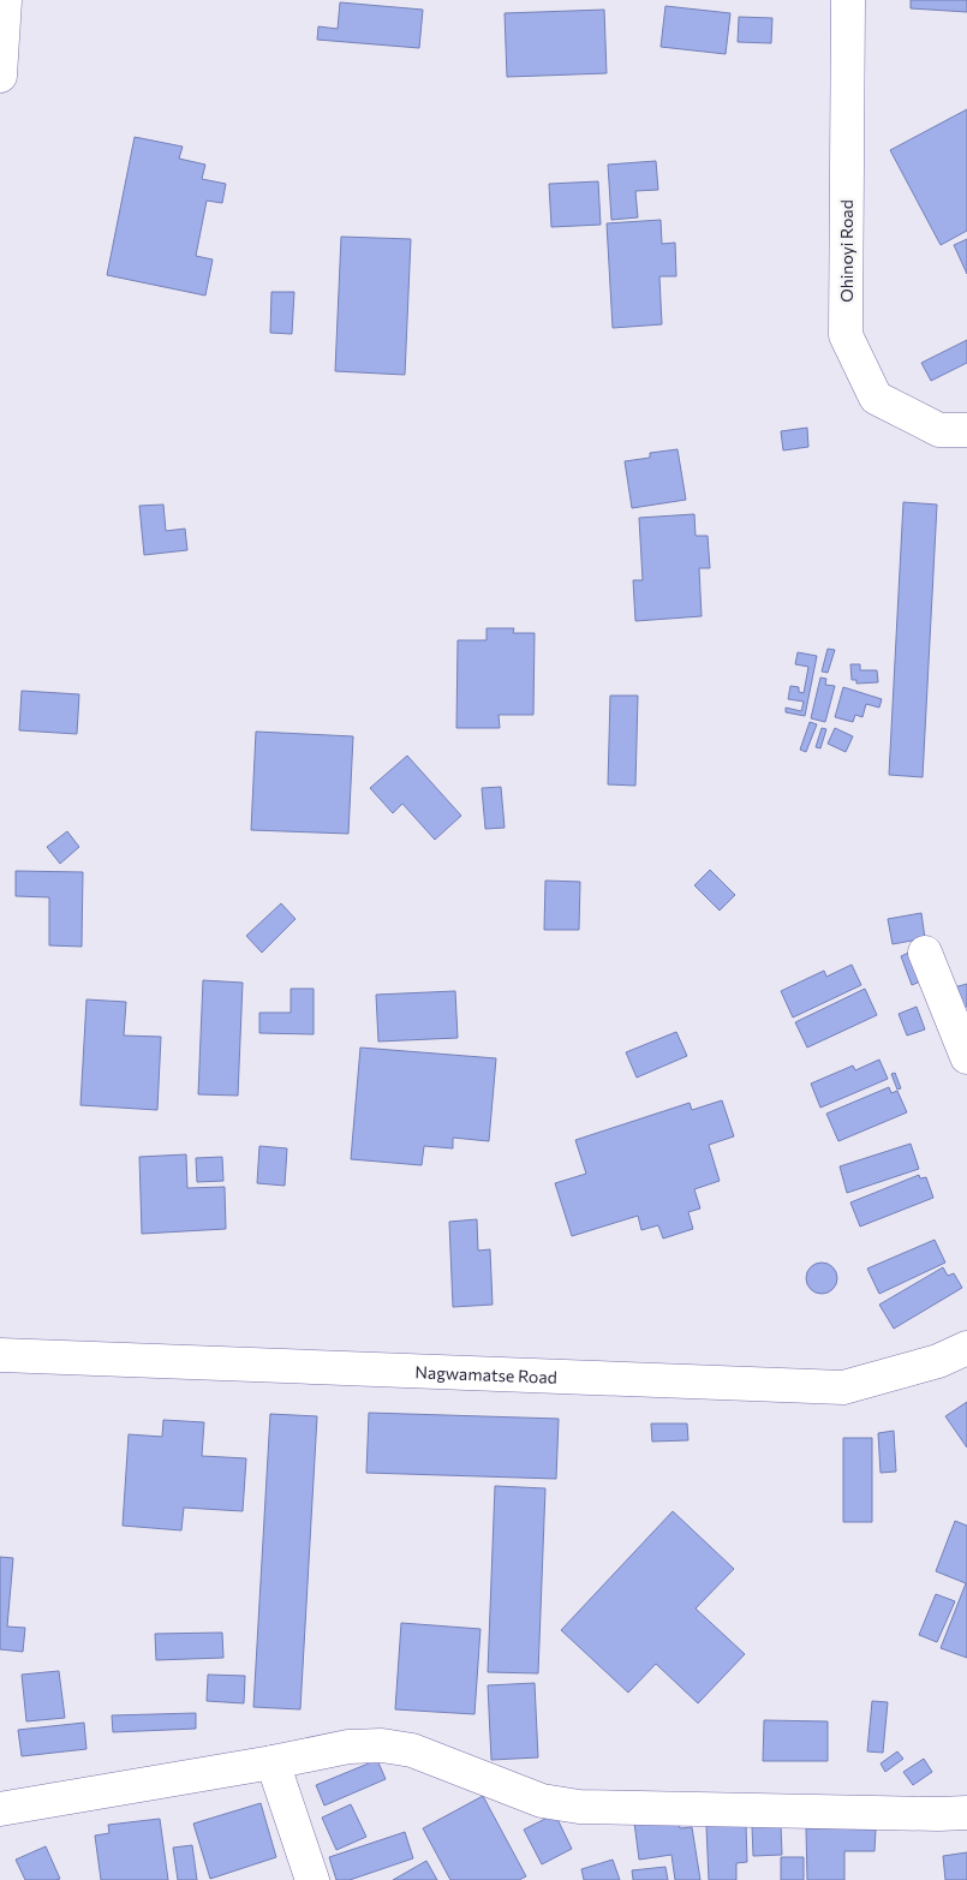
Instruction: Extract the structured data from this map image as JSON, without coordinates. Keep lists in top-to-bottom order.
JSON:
{
  "streets": {
    "street": ["Ohinoyi Road", "Nagwamatse Road"]
  }
}
